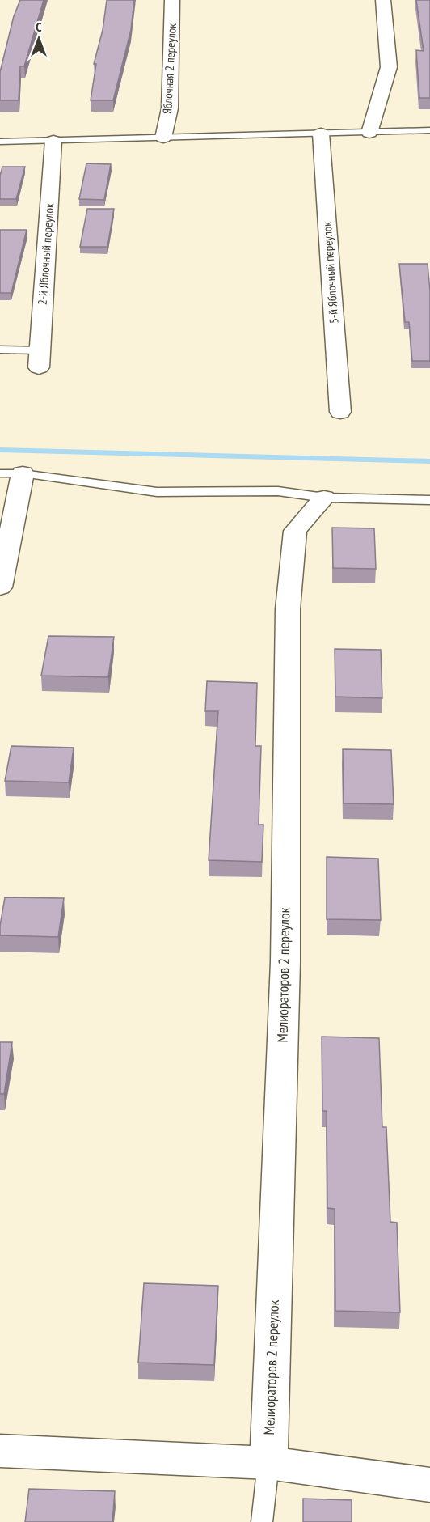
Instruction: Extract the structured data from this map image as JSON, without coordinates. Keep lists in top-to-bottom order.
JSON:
{
  "streets": {
    "street": [
      "Яблочная 2 переулок",
      "2-й Яблочный переулок",
      "5-й Яблочный переулок",
      "Мелиораторов 2 переулок"
    ]
  },
  "north": "top"
}
